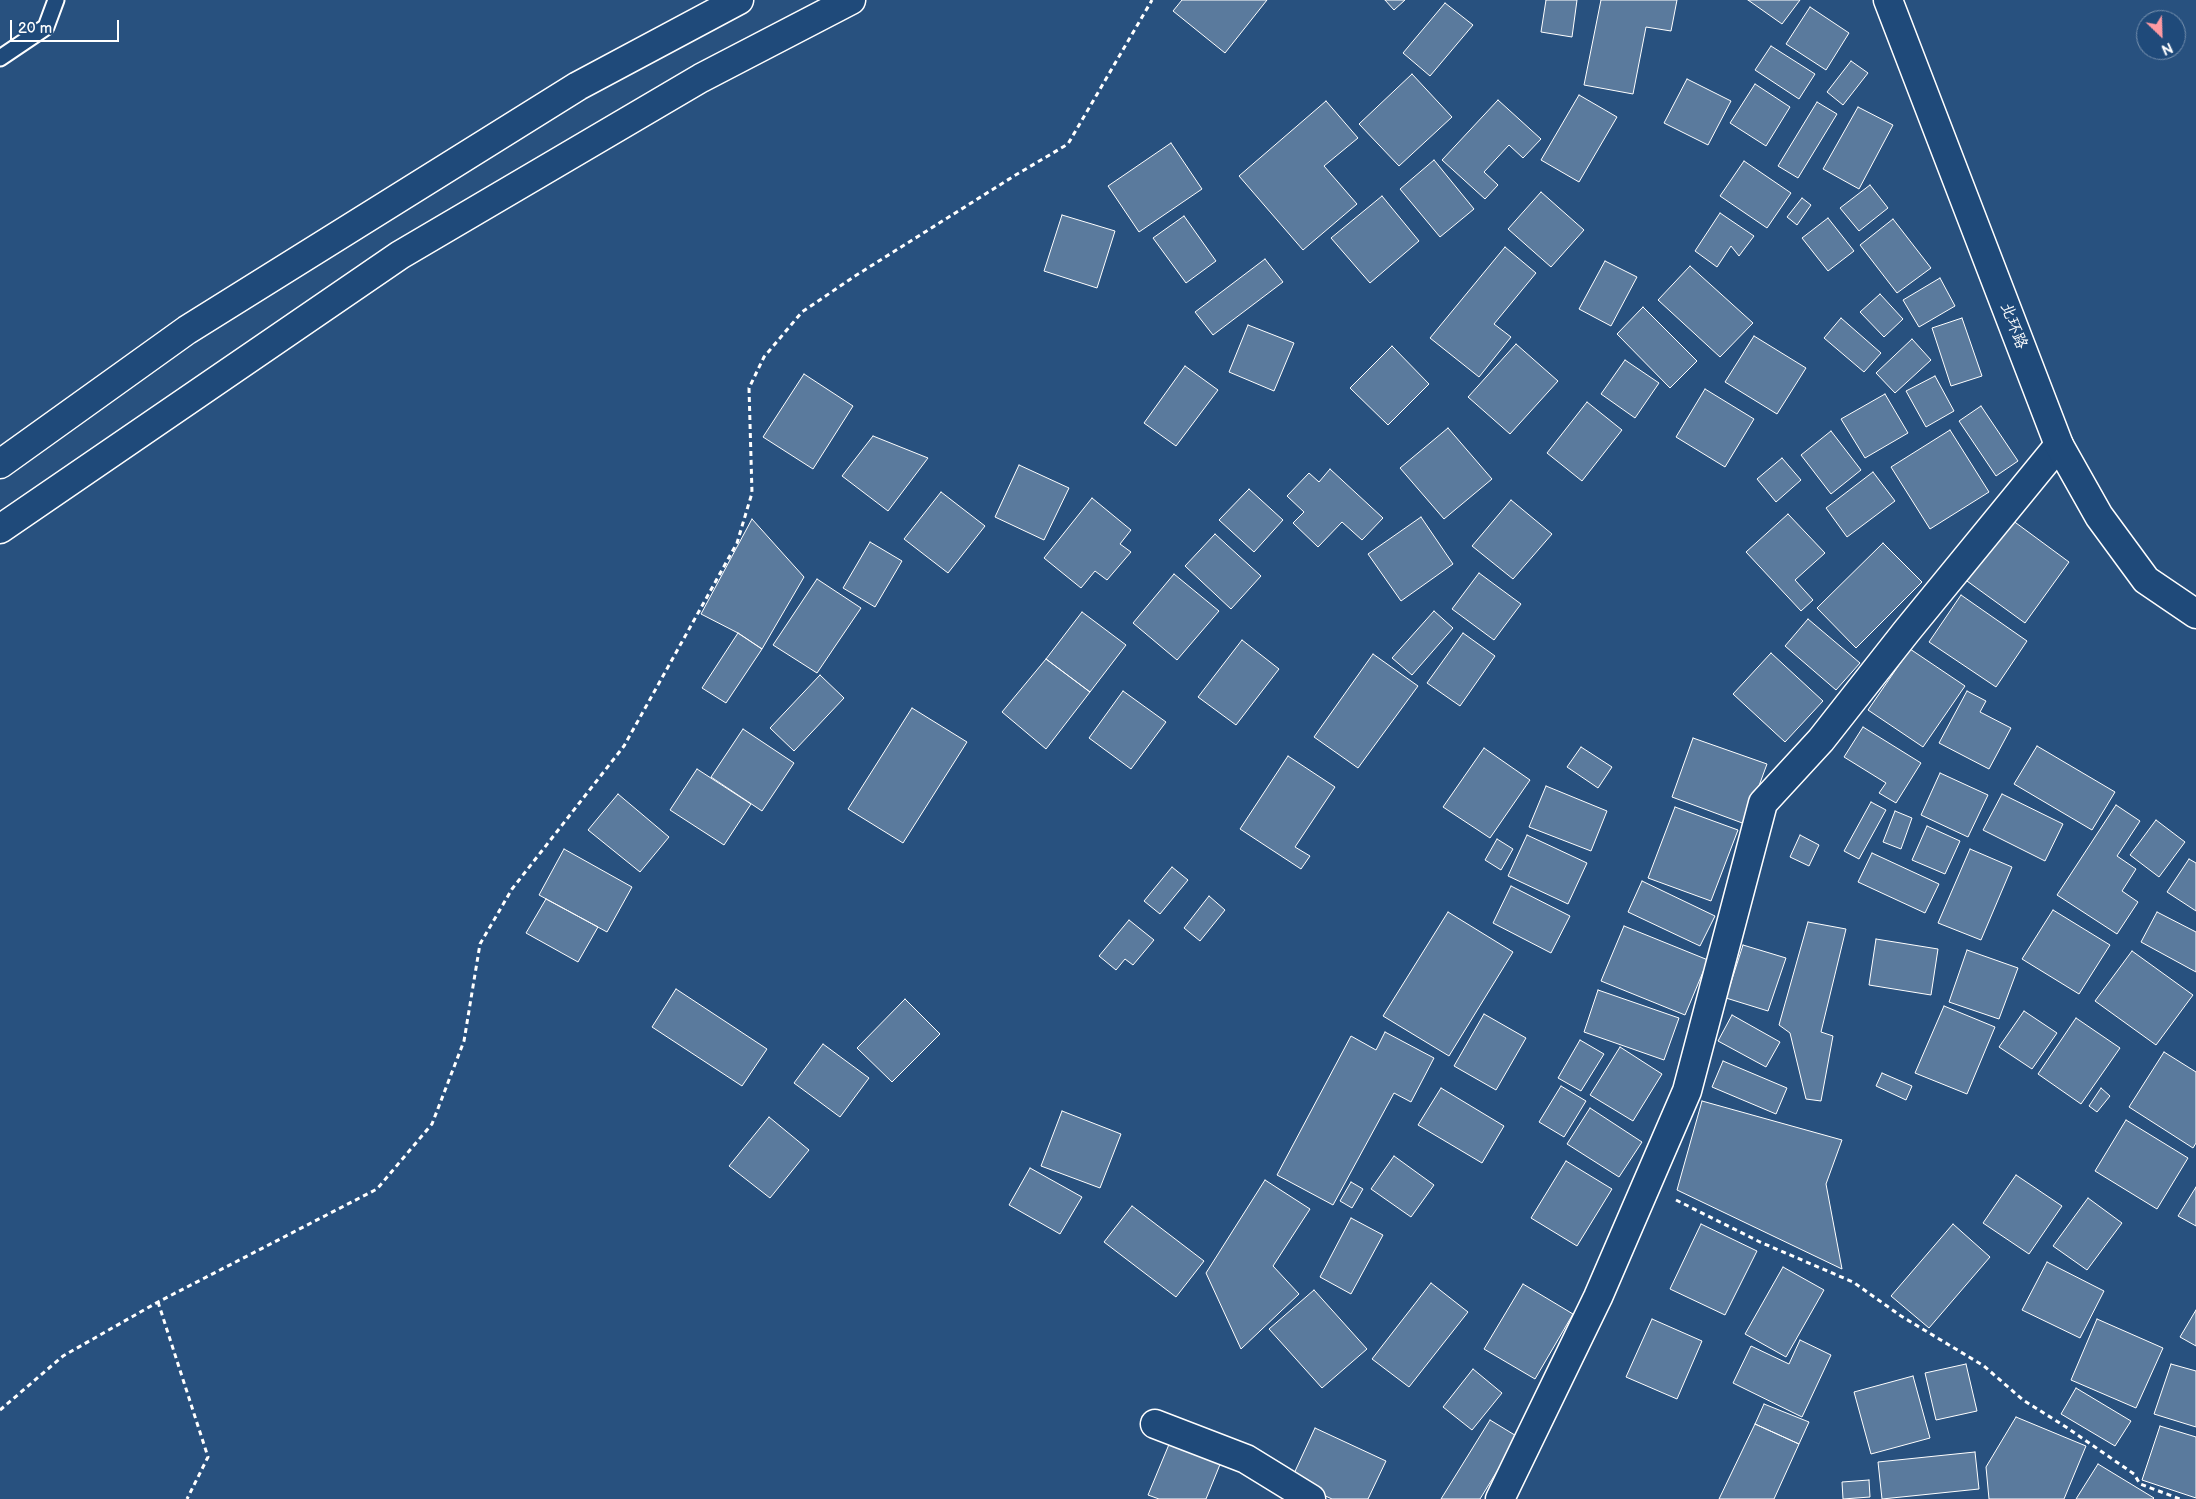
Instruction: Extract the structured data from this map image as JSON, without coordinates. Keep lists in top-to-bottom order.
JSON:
{
  "streets": {
    "main road": ["北环路"]
  },
  "scale_bar": "20 m",
  "north": "bottom right"
}
